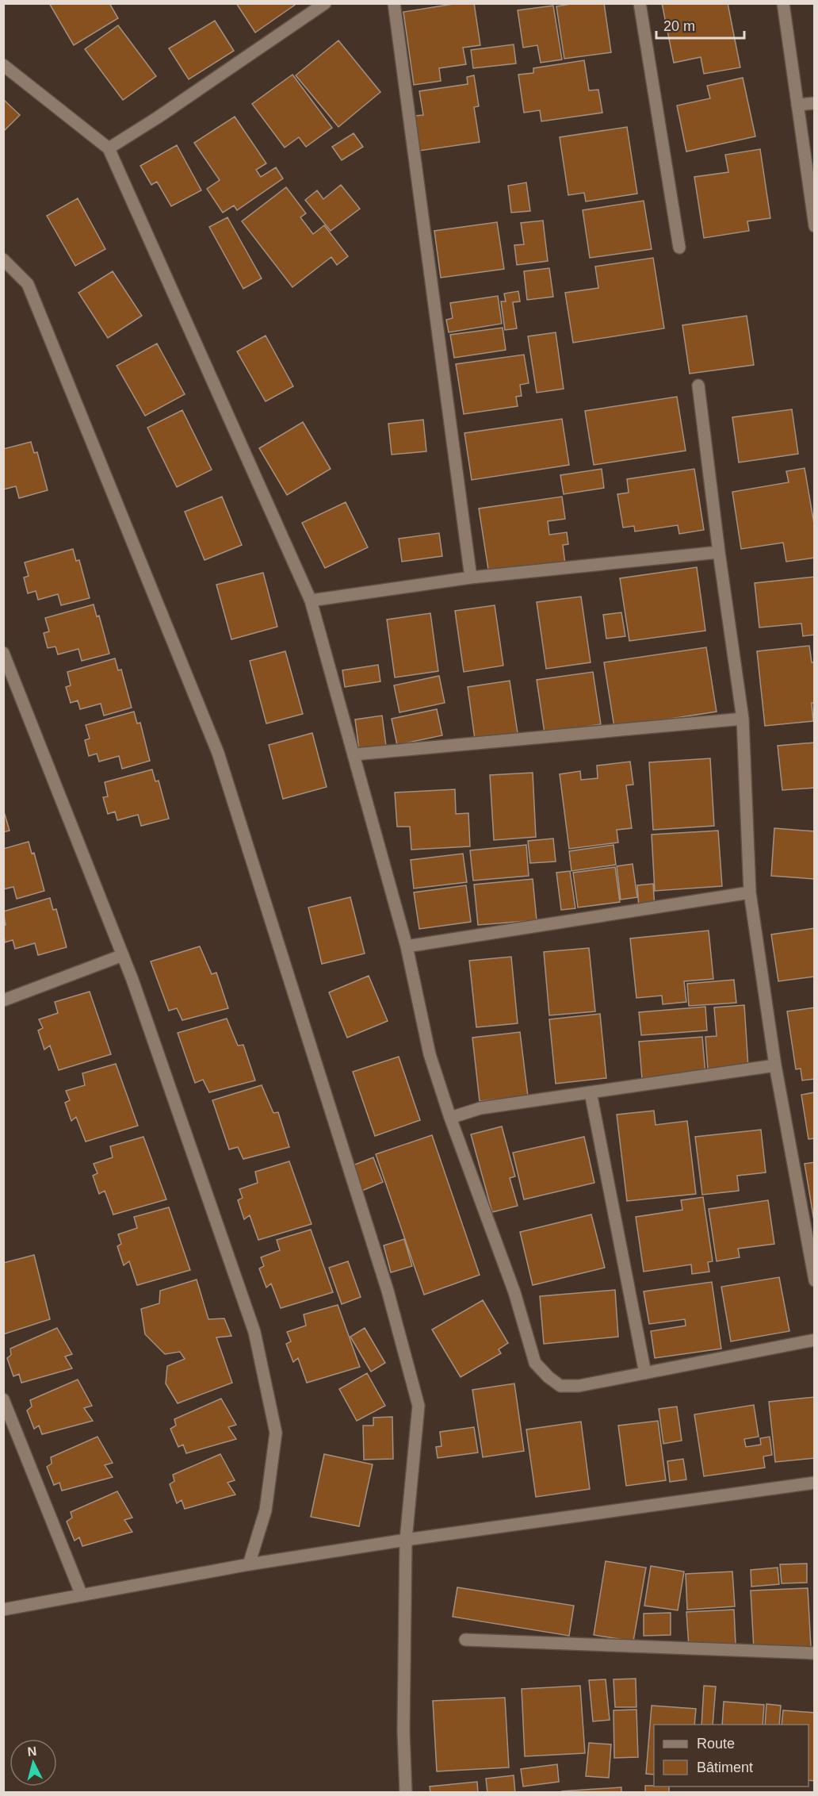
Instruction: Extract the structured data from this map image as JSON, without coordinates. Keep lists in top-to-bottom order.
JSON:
{
  "legend": ["Route", "Bâtiment"],
  "scale_bar": "20 m",
  "north": "top"
}
